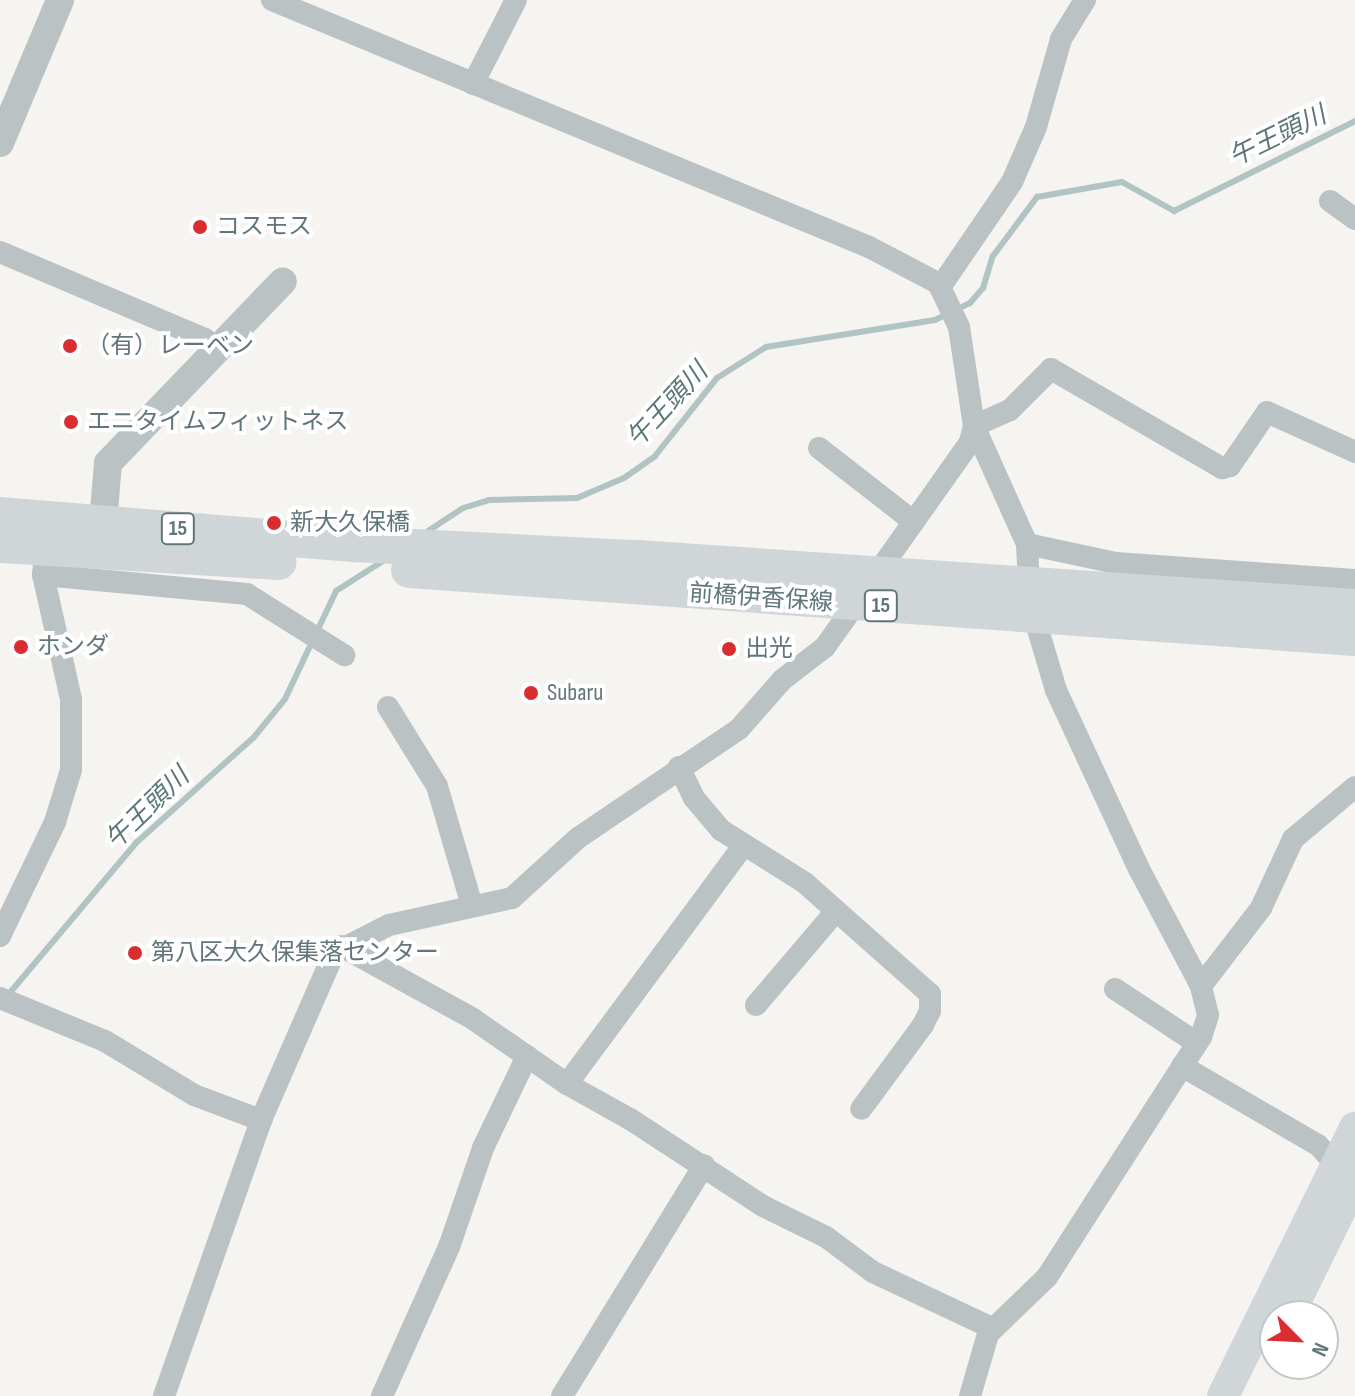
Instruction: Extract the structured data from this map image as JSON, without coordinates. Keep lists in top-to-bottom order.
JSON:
{
  "streets": {
    "main road": ["15", "前橋伊香保線"]
  },
  "crossings": [
    ["15", "前橋伊香保線"]
  ],
  "water": ["午王頭川"],
  "places": [
    "コスモス",
    "（有）レーベン",
    "エニタイムフィットネス",
    "新大久保橋",
    "ホンダ",
    "出光",
    "Subaru",
    "第八区大久保集落センター"
  ],
  "north": "bottom right"
}
